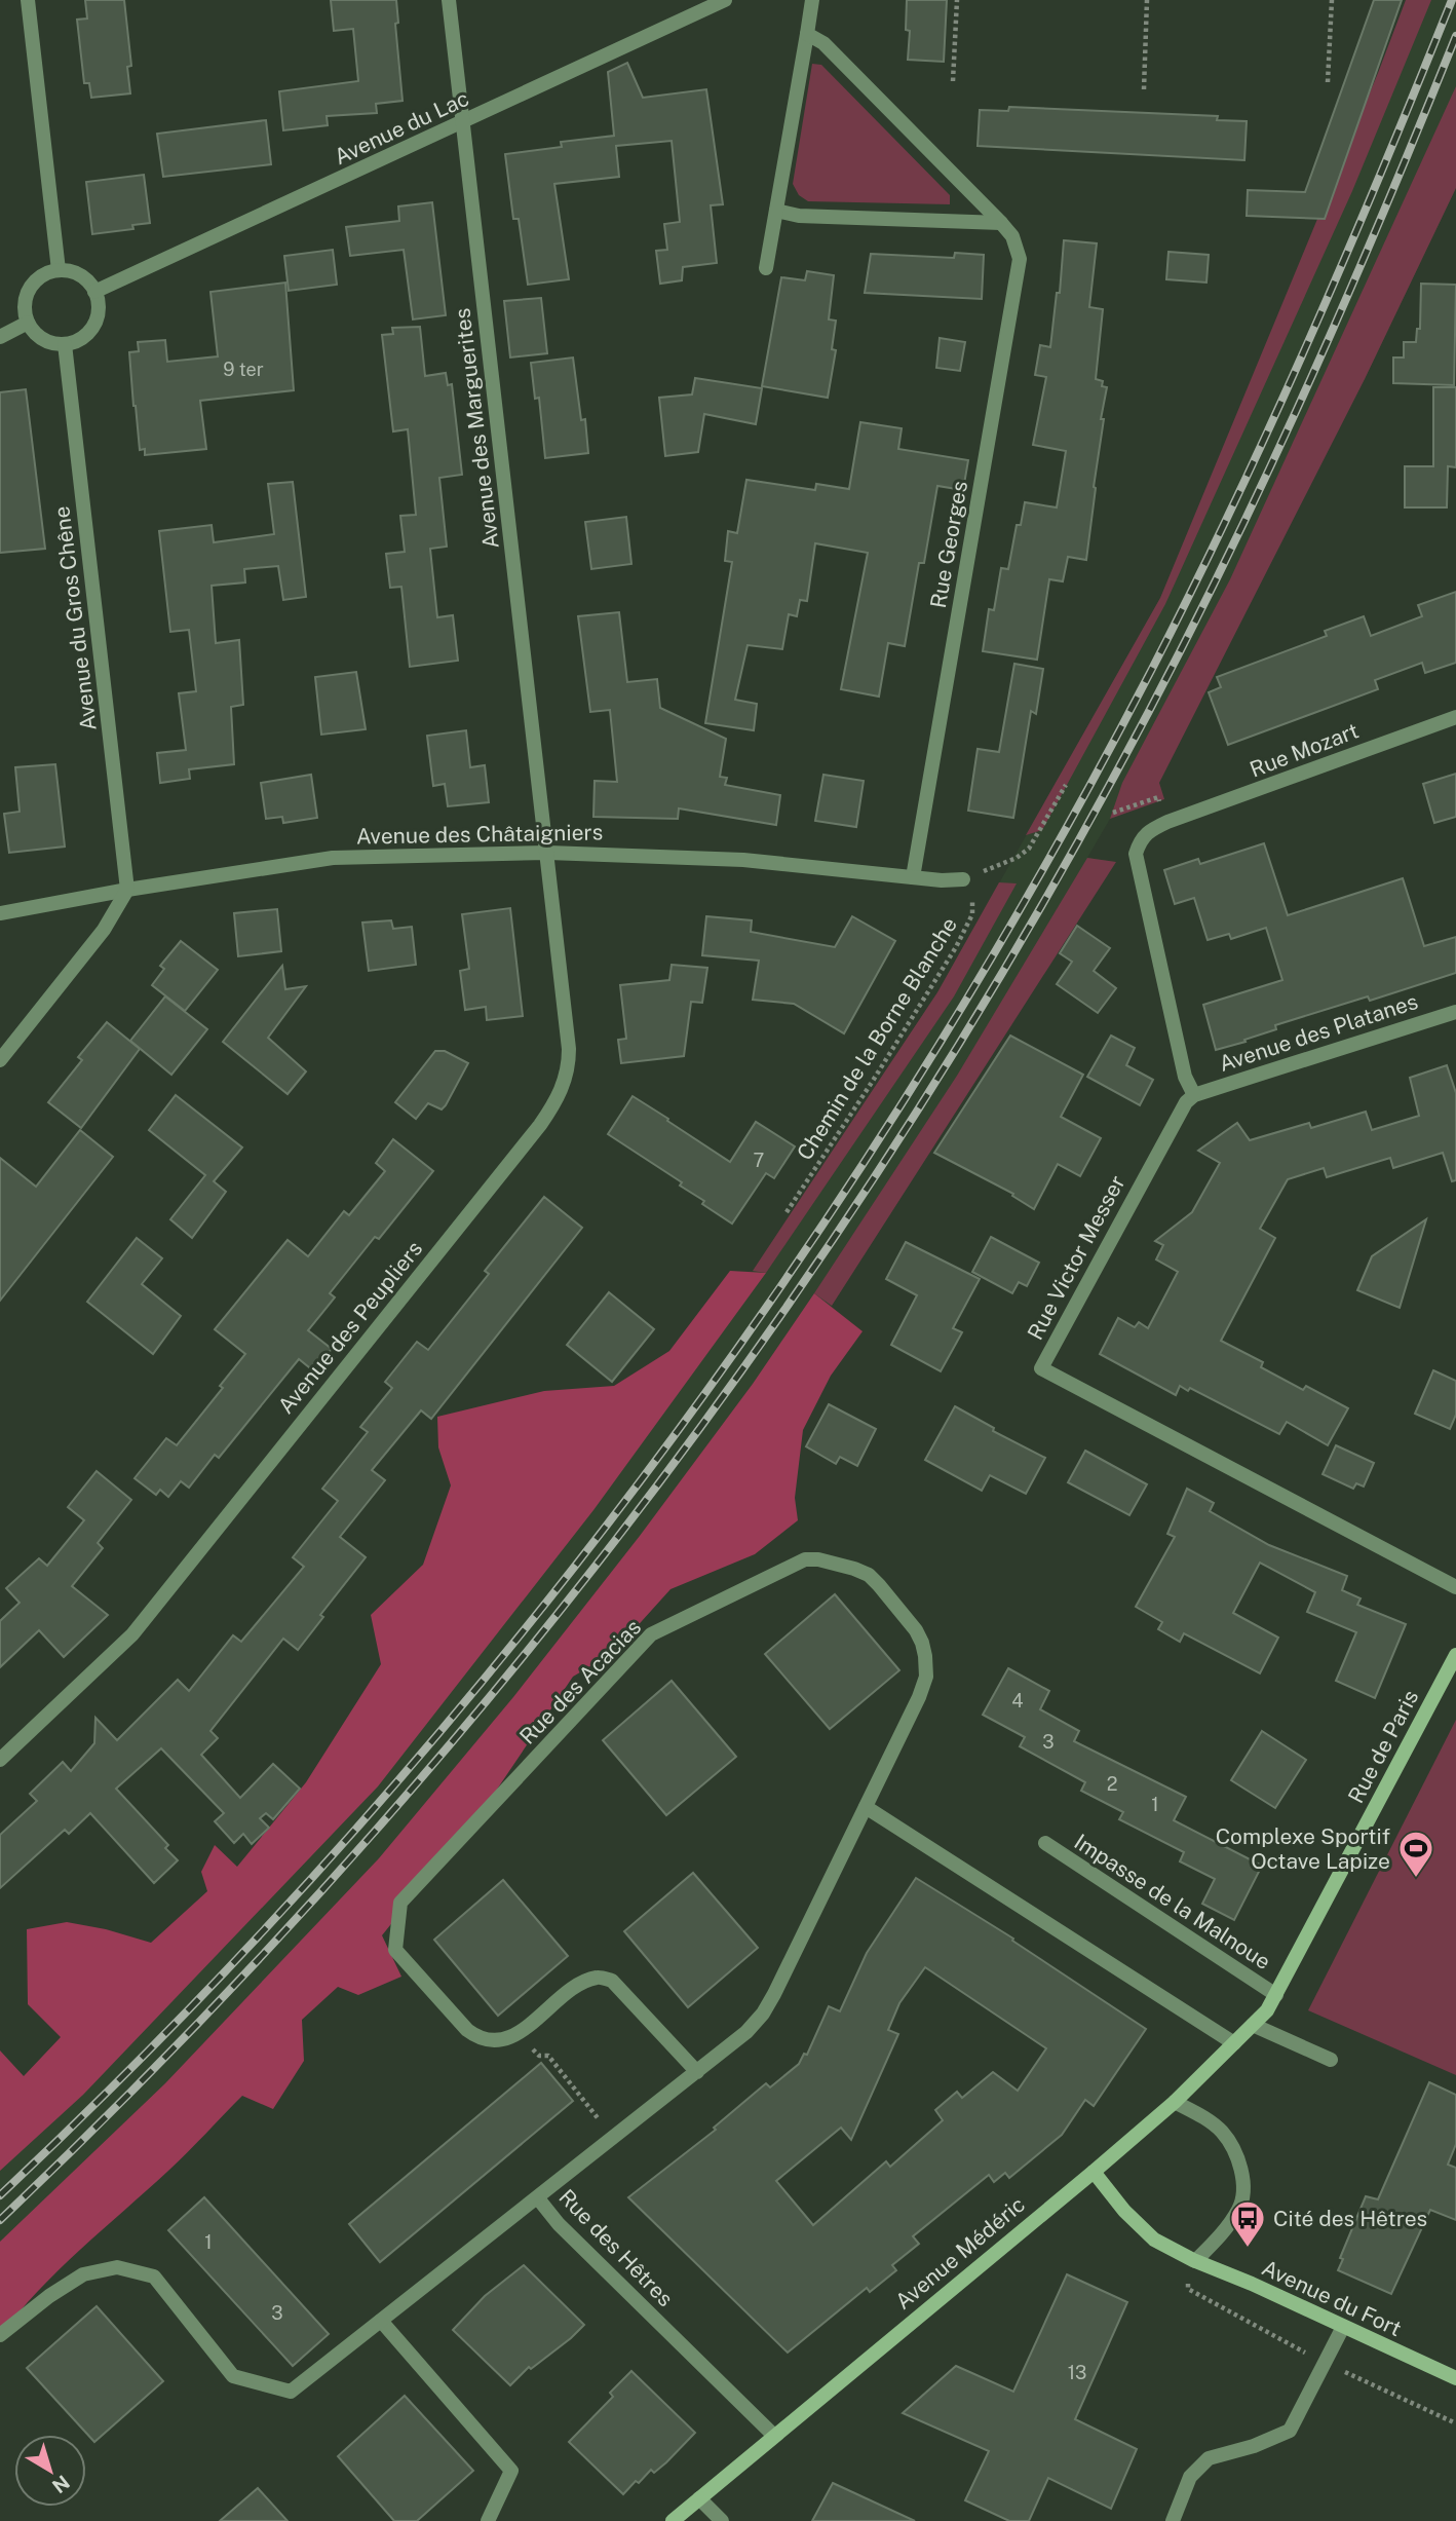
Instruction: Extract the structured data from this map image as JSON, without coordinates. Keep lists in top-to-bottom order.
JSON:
{
  "streets": {
    "main road": ["Rue de Paris", "Avenue Médéric", "Avenue du Fort"],
    "street": [
      "Avenue du Lac",
      "Avenue des Marguerites",
      "Rue Georges",
      "Avenue du Gros Chêne",
      "Rue Mozart",
      "Avenue des Châtaigniers",
      "Avenue des Platanes",
      "Rue Victor Messer",
      "Avenue des Peupliers",
      "Rue des Acacias",
      "Impasse de la Malnoue",
      "Rue des Hêtres"
    ],
    "path": ["Chemin de la Borne Blanche"]
  },
  "crossings": [
    ["Avenue du Lac", "Avenue des Marguerites"],
    ["Avenue du Lac", "Avenue du Gros Chêne"],
    ["Avenue des Marguerites", "Avenue des Châtaigniers"],
    ["Avenue des Marguerites", "Avenue des Peupliers"],
    ["Rue Georges", "Avenue des Châtaigniers"],
    ["Avenue du Gros Chêne", "Avenue des Châtaigniers"],
    ["Rue Mozart", "Avenue des Platanes"],
    ["Rue Mozart", "Rue Victor Messer"],
    ["Avenue des Châtaigniers", "Chemin de la Borne Blanche"],
    ["Avenue des Châtaigniers", "Avenue des Peupliers"],
    ["Avenue des Platanes", "Rue Victor Messer"],
    ["Rue des Acacias", "Rue des Hêtres"],
    ["Rue de Paris", "Impasse de la Malnoue"],
    ["Rue de Paris", "Avenue Médéric"],
    ["Rue des Hêtres", "Avenue Médéric"],
    ["Avenue Médéric", "Avenue du Fort"]
  ],
  "places": {
    "sports": ["Complexe Sportif Octave Lapize"],
    "bus stop": ["Cité des Hêtres"]
  },
  "house_numbers": [
    "9 ter",
    "7",
    "4",
    "3",
    "2",
    "1",
    "1",
    "3",
    "13"
  ],
  "north": "bottom right"
}
